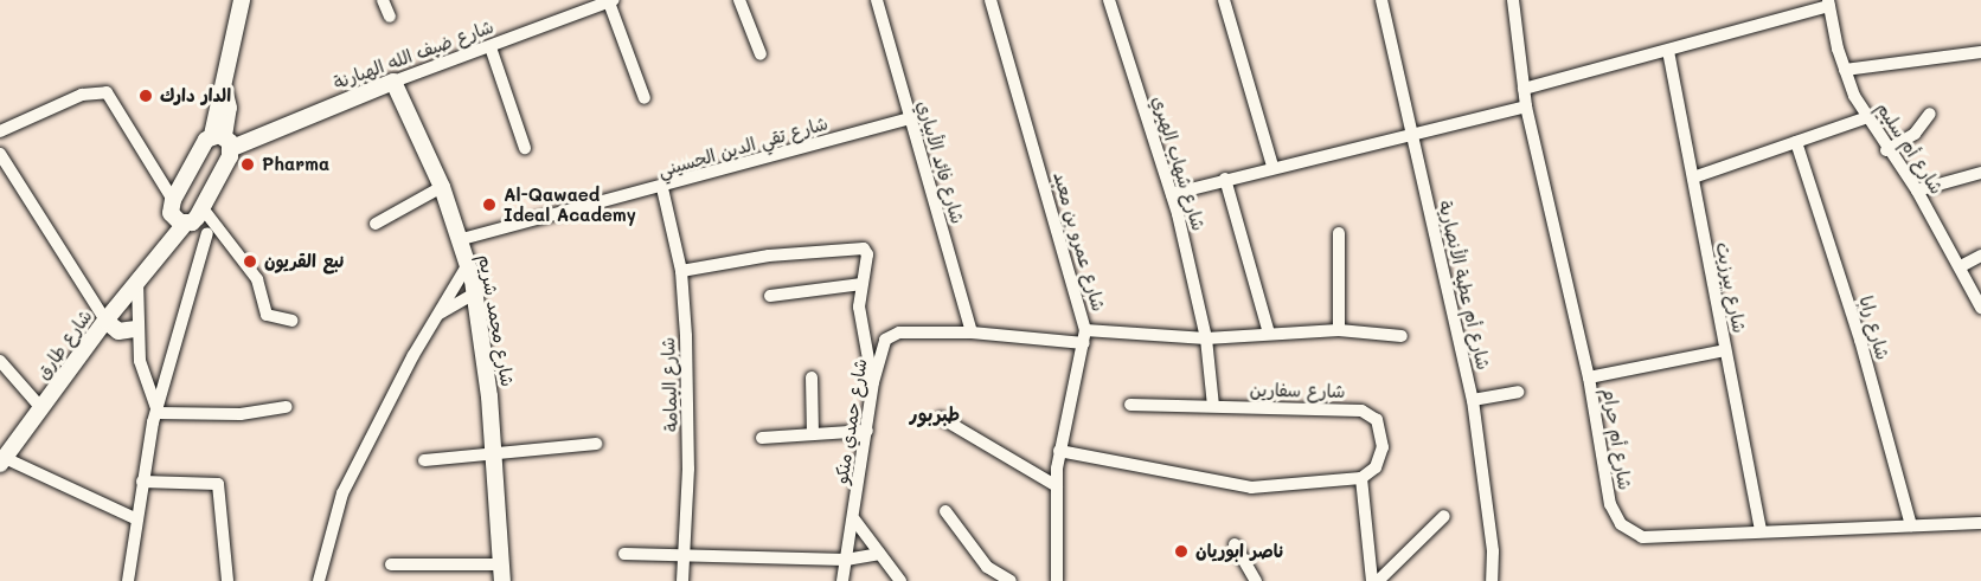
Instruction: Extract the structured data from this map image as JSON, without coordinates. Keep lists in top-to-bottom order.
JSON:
{
  "streets": {
    "street": [
      "شارع ضيف الله الهبارنة",
      "شارع تقي الدين الحسيني",
      "شارع أم سليم",
      "شارع فائد الأبياري",
      "شارع شهاب الهبري",
      "شارع عمرو بن معبد",
      "شارع أم عطية الأنصارية",
      "شارع بيرزيت",
      "شارع محمد شريم",
      "شارع رابا",
      "شارع طارق",
      "شارع اليمامة",
      "شارع سفارين",
      "شارع حمدي منكو",
      "شارع أم حرام"
    ]
  },
  "crossings": [
    ["شارع ضيف الله الهبارنة", "شارع محمد شريم"],
    ["شارع ضيف الله الهبارنة", "شارع طارق"],
    ["شارع تقي الدين الحسيني", "شارع فائد الأبياري"],
    ["شارع تقي الدين الحسيني", "شارع محمد شريم"],
    ["شارع تقي الدين الحسيني", "شارع اليمامة"],
    ["شارع فائد الأبياري", "شارع حمدي منكو"],
    ["شارع شهاب الهبري", "شارع حمدي منكو"],
    ["شارع عمرو بن معبد", "شارع حمدي منكو"],
    ["شارع بيرزيت", "شارع أم حرام"],
    ["شارع رابا", "شارع أم حرام"]
  ],
  "districts": ["طبربور"],
  "places": [
    "الدار دارك",
    "Pharma",
    "Al-Qawaed Ideal Academy",
    "نبع القريون",
    "ناصر ابوريان"
  ]
}
